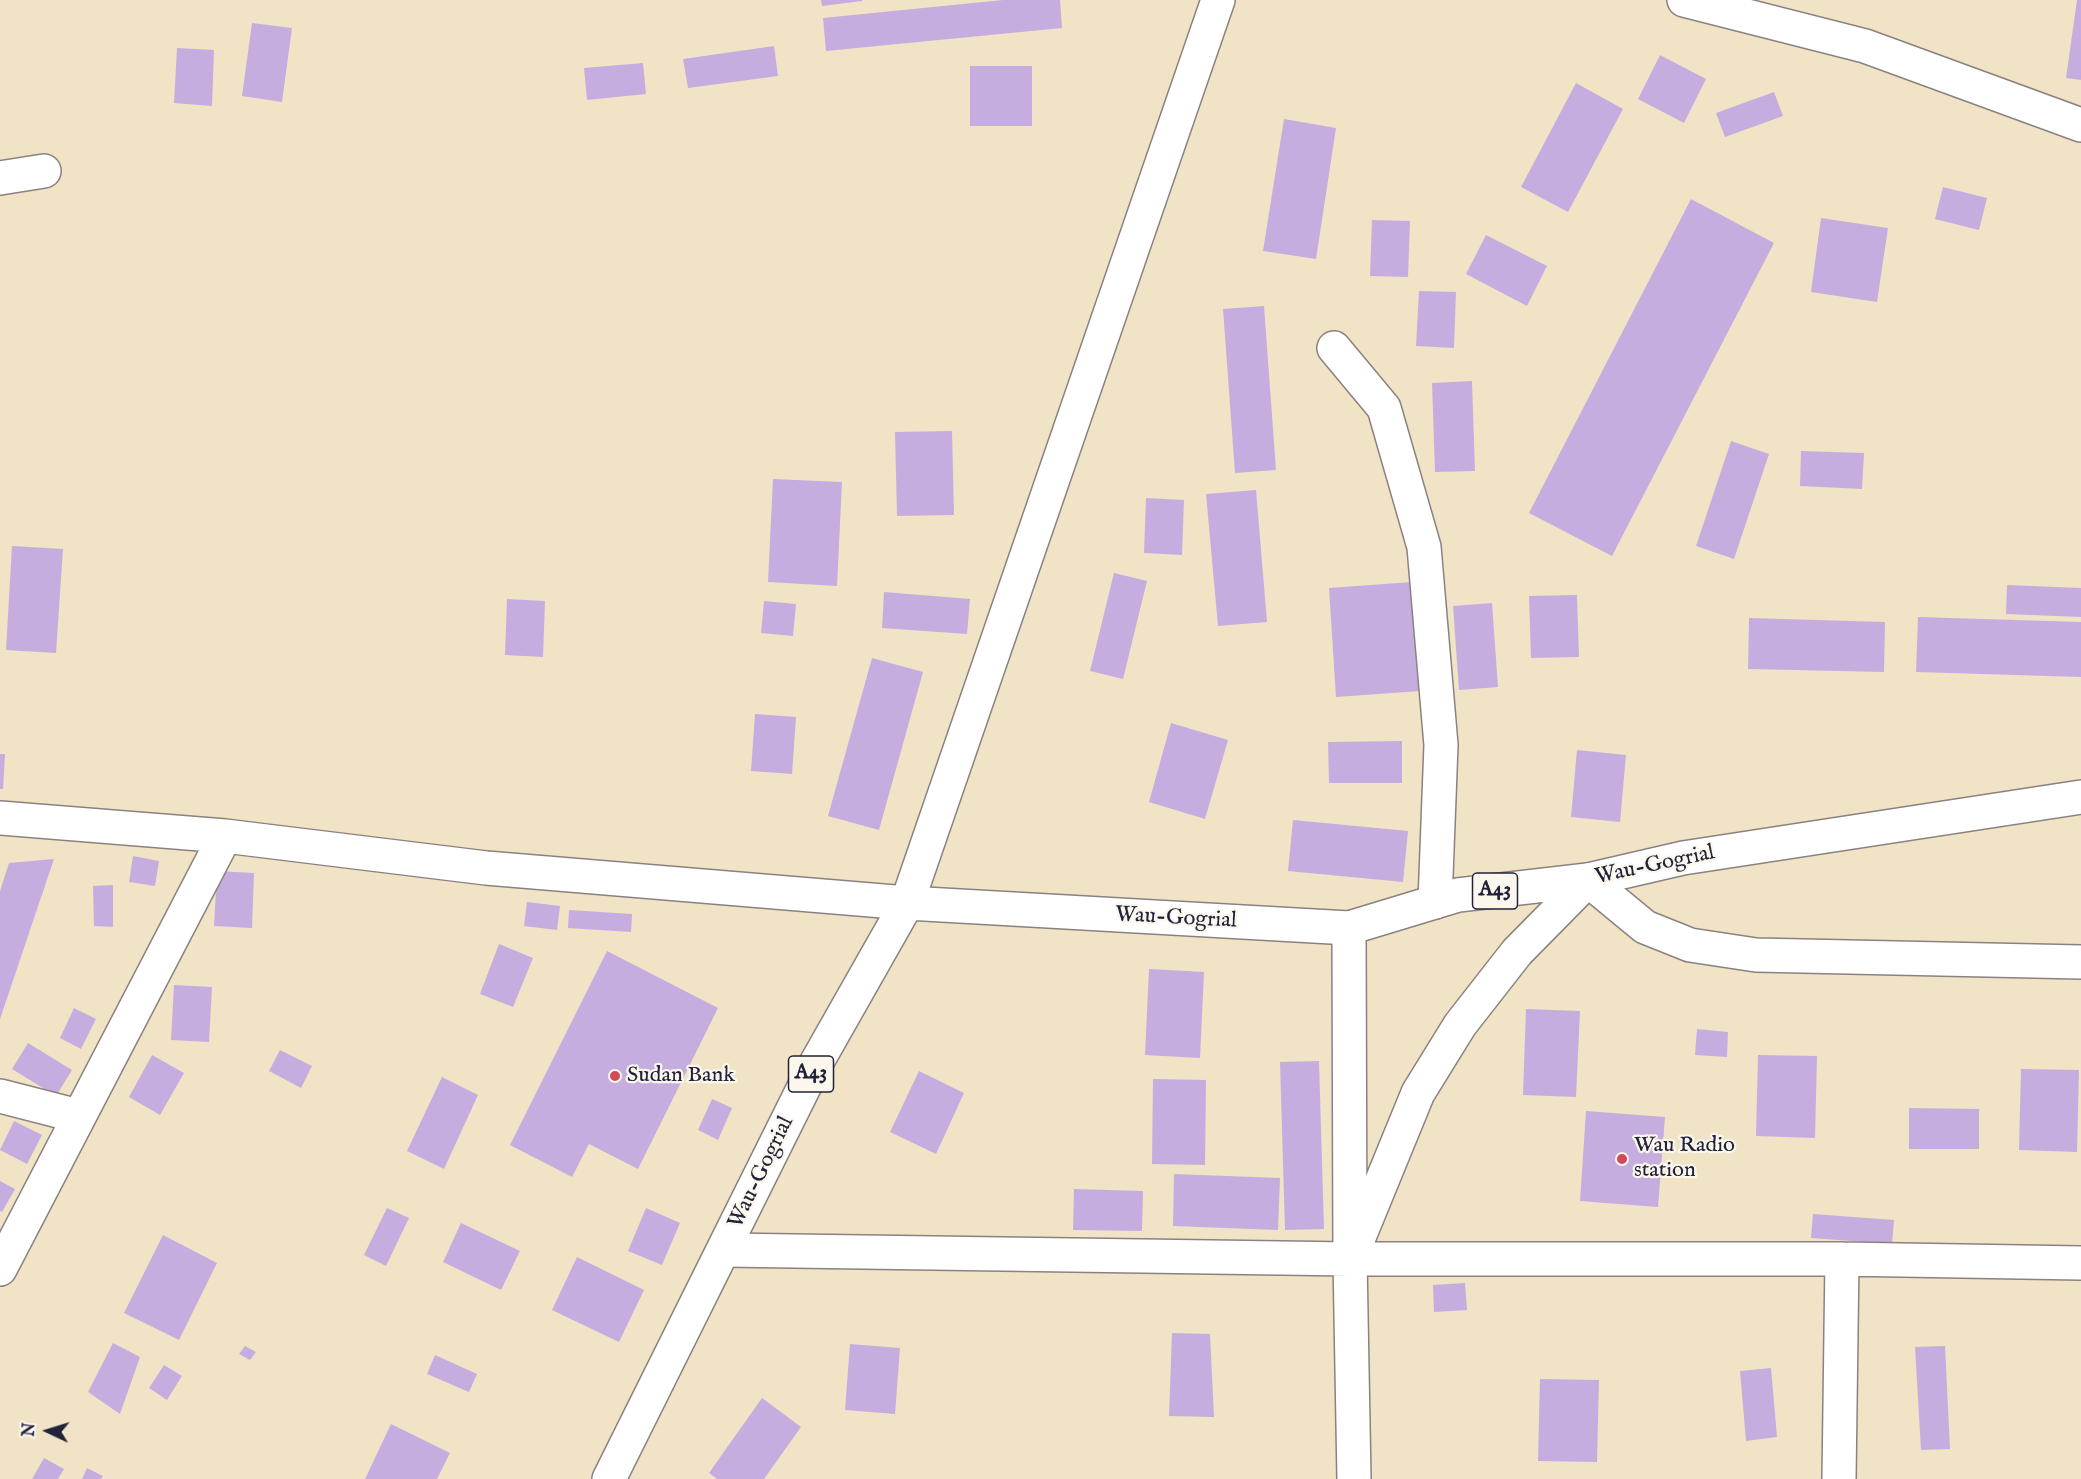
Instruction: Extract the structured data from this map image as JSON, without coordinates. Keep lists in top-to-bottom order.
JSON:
{
  "streets": {
    "street": ["Wau-Gogrial", "A43"]
  },
  "places": ["Sudan Bank", "Wau Radio station"],
  "north": "left"
}
